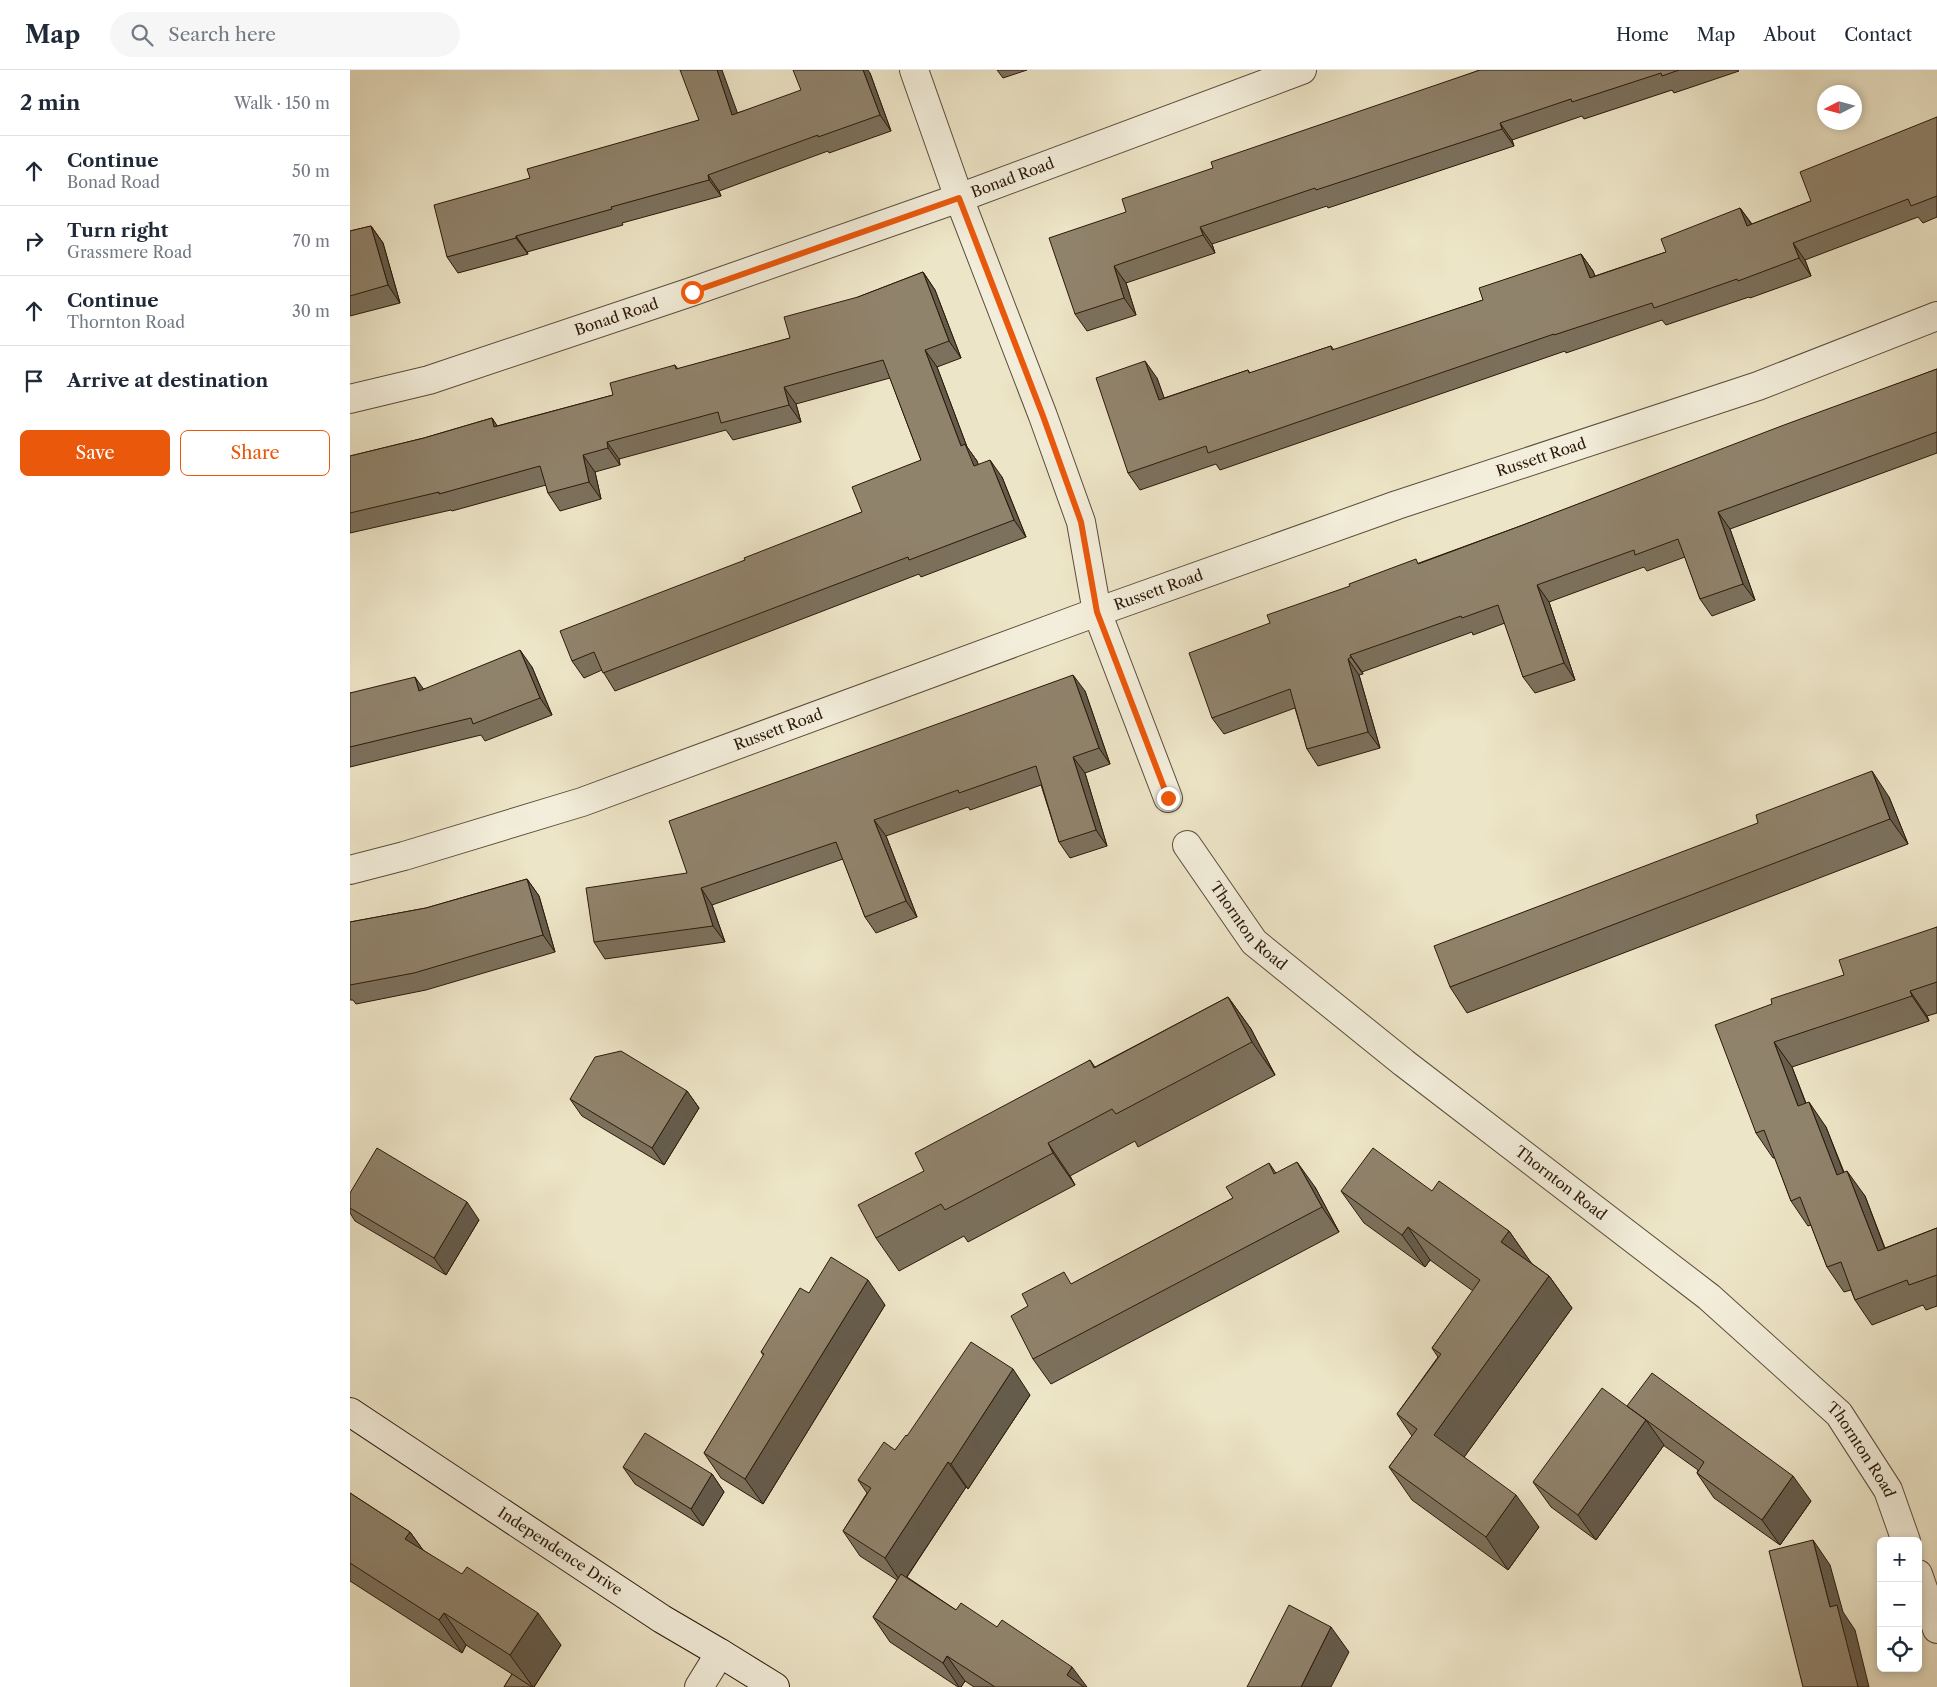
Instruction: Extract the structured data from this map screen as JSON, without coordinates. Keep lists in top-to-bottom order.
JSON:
{
  "streets": {
    "street": [
      "Bonad Road",
      "Russett Road",
      "Thornton Road",
      "Independence Drive"
    ]
  },
  "north": "left",
  "page": {
    "header": "Map",
    "search": "Search here",
    "nav": [
      "Home",
      "Map",
      "About",
      "Contact"
    ],
    "heading": ["2 min", "Walk · 150 m"],
    "list": [
      ["Continue", "Bonad Road", "50 m"],
      ["Turn right", "Grassmere Road", "70 m"],
      ["Continue", "Thornton Road", "30 m"],
      "Arrive at destination"
    ],
    "buttons": ["Save", "Share"],
    "map_buttons": ["+", "−"]
  }
}
